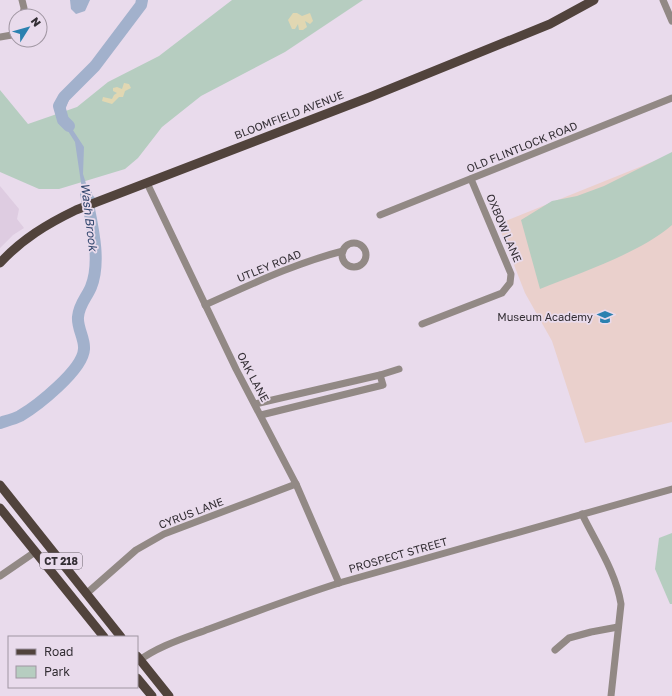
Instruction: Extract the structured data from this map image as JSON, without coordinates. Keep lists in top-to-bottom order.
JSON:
{
  "streets": {
    "main road": ["BLOOMFIELD AVENUE", "CT 218"],
    "street": [
      "OLD FLINTLOCK ROAD",
      "OXBOW LANE",
      "UTLEY ROAD",
      "OAK LANE",
      "CYRUS LANE",
      "PROSPECT STREET"
    ]
  },
  "crossings": [
    ["BLOOMFIELD AVENUE", "OAK LANE"],
    ["OLD FLINTLOCK ROAD", "OXBOW LANE"],
    ["UTLEY ROAD", "OAK LANE"],
    ["OAK LANE", "CYRUS LANE"],
    ["OAK LANE", "PROSPECT STREET"],
    ["CYRUS LANE", "CT 218"]
  ],
  "water": ["Wash Brook"],
  "places": {
    "school or university": ["Museum Academy"]
  },
  "legend": ["Road", "Park"],
  "north": "top right"
}
